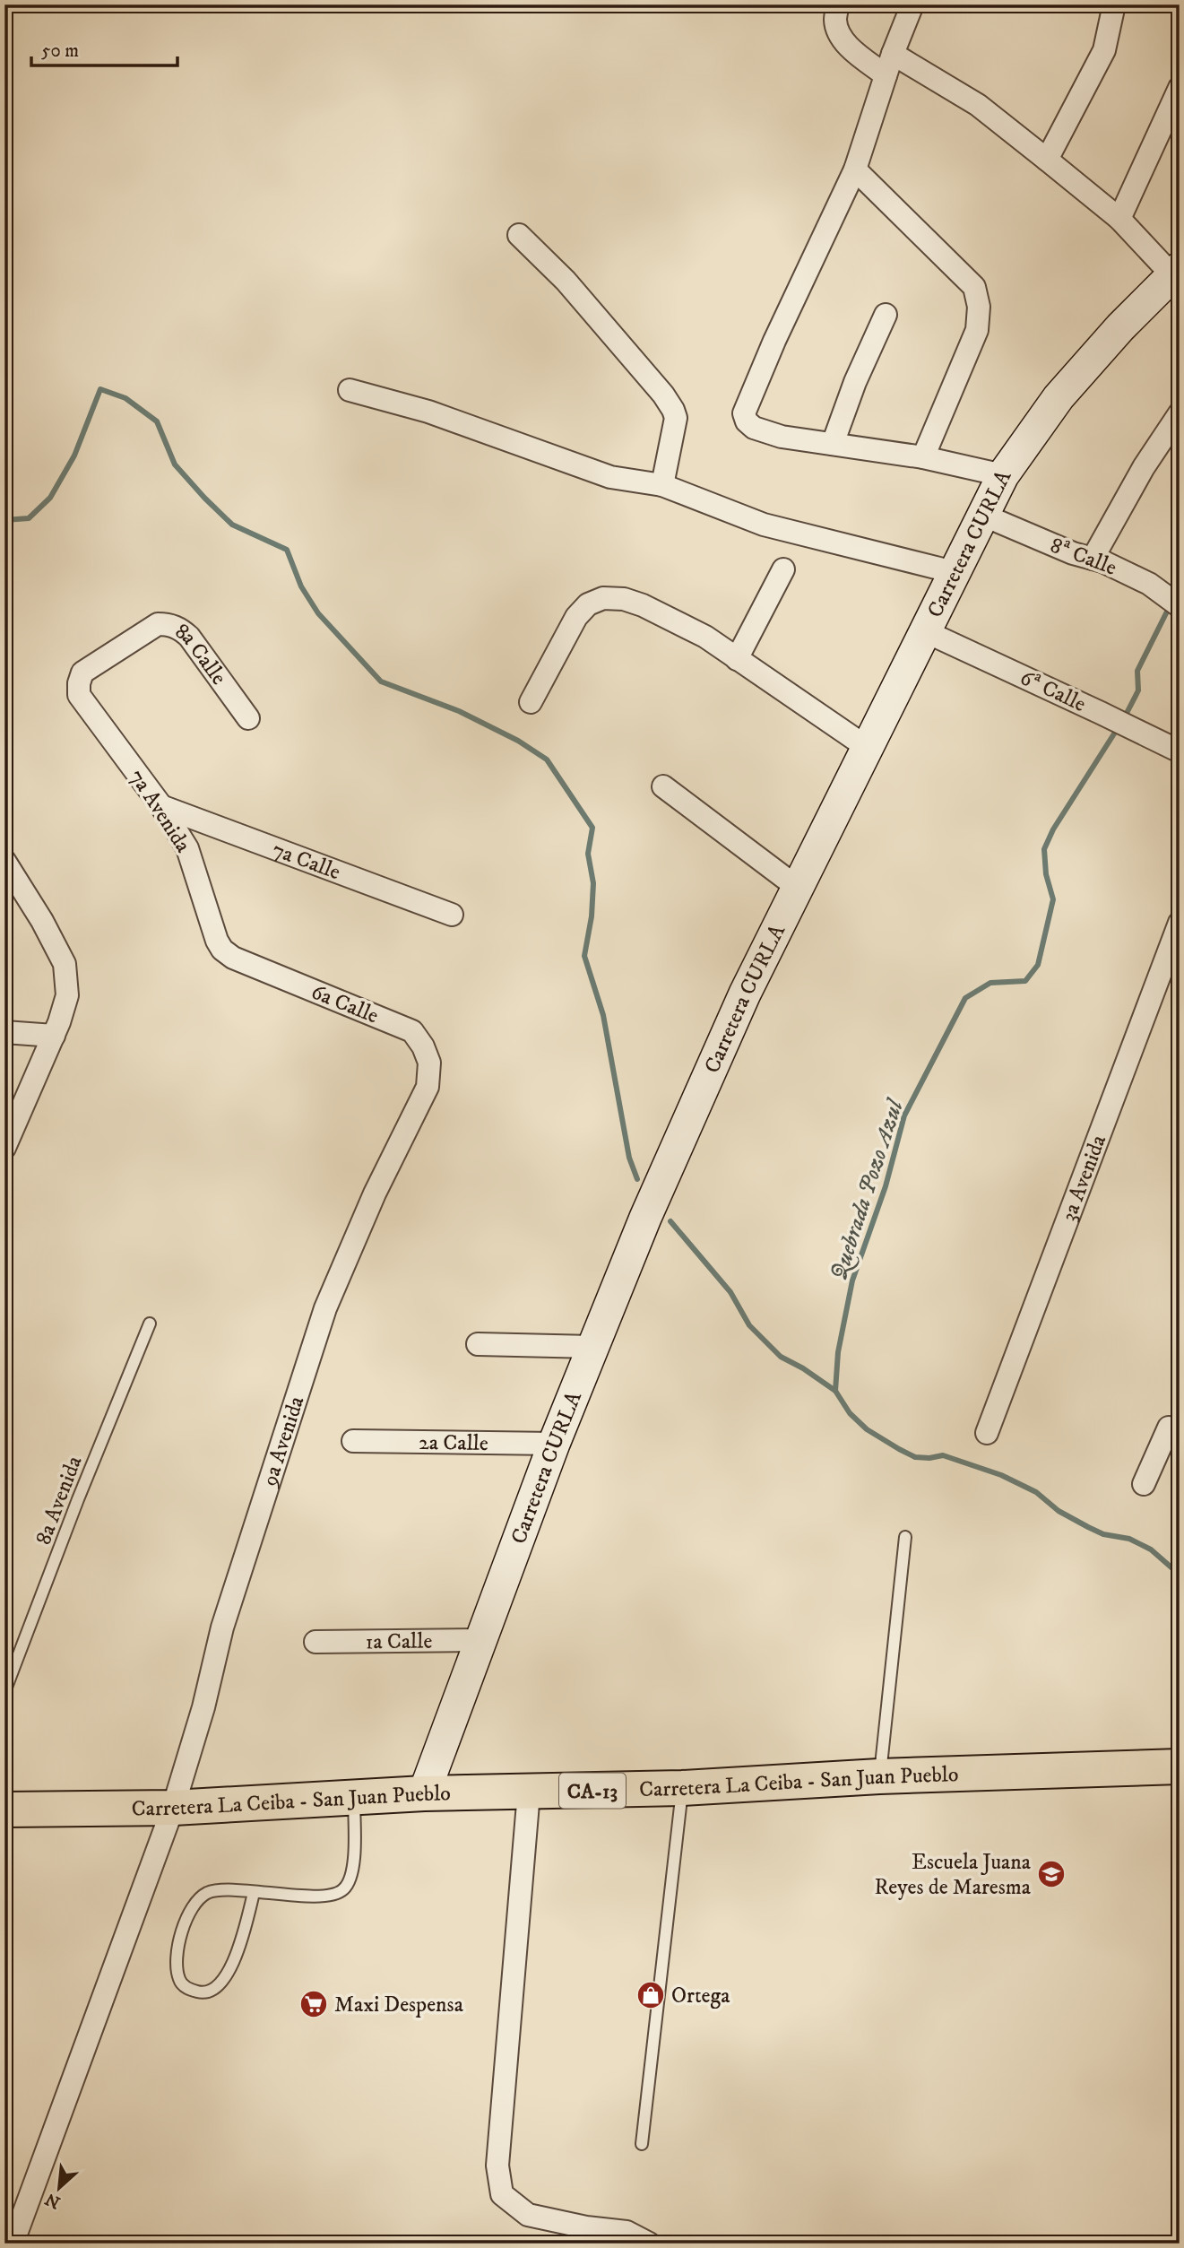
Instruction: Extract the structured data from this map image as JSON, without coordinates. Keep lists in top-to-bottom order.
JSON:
{
  "streets": {
    "main road": ["Carretera CURLA", "Carretera La Ceiba - San Juan Pueblo", "CA-13"],
    "street": [
      "8ª Calle",
      "8a Calle",
      "6ª Calle",
      "7a Avenida",
      "7a Calle",
      "6a Calle",
      "3a Avenida",
      "9a Avenida",
      "2a Calle",
      "1a Calle"
    ],
    "lane": ["8a Avenida"]
  },
  "crossings": [
    ["Carretera CURLA", "8ª Calle"],
    ["Carretera CURLA", "6ª Calle"],
    ["Carretera CURLA", "2a Calle"],
    ["Carretera CURLA", "1a Calle"],
    ["Carretera CURLA", "Carretera La Ceiba - San Juan Pueblo"],
    ["8a Calle", "7a Avenida"],
    ["7a Avenida", "7a Calle"],
    ["7a Avenida", "6a Calle"],
    ["6a Calle", "9a Avenida"],
    ["9a Avenida", "Carretera La Ceiba - San Juan Pueblo"]
  ],
  "water": ["Quebrada Pozo Azul"],
  "places": {
    "school or university": ["Escuela Juana Reyes de Maresma"],
    "shop": ["Ortega"],
    "supermarket": ["Maxi Despensa"]
  },
  "scale_bar": "50 m",
  "north": "bottom left"
}
